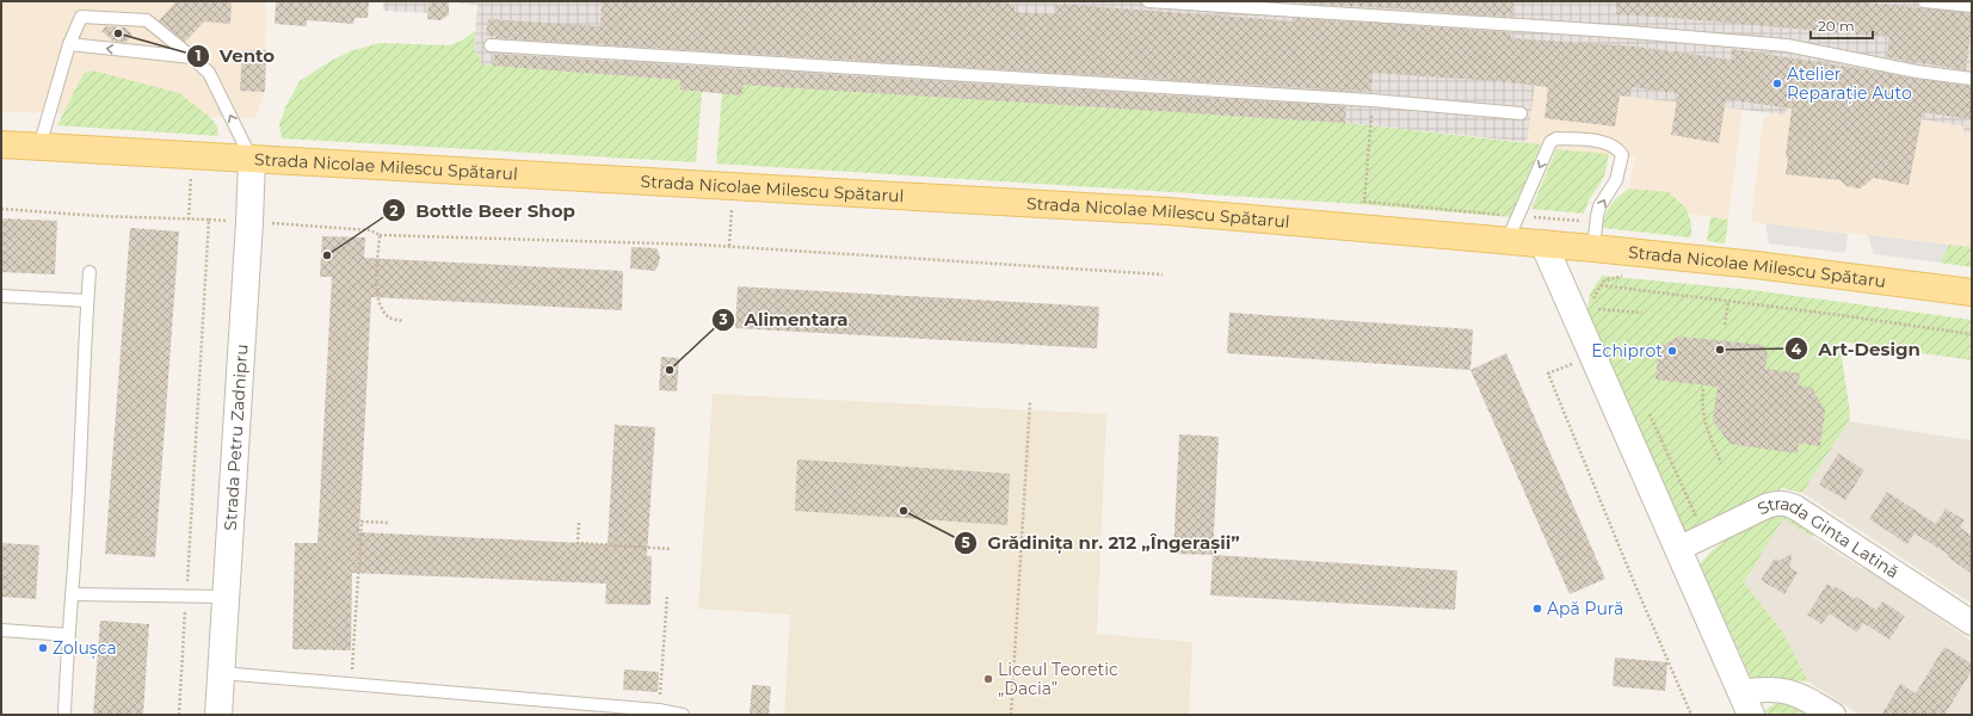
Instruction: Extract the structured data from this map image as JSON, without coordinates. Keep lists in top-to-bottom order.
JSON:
{
  "streets": {
    "main road": ["Strada Nicolae Milescu Spătarul", "Strada Nicolae Milescu Spătaru"],
    "street": ["Strada Petru Zadnipru", "Strada Ginta Latină"]
  },
  "crossings": [
    ["Strada Nicolae Milescu Spătarul", "Strada Nicolae Milescu Spătaru"],
    ["Strada Nicolae Milescu Spătarul", "Strada Petru Zadnipru"]
  ],
  "places": [
    "Vento",
    "Atelier Reparație Auto",
    "Bottle Beer Shop",
    "Art-Design",
    "Echiprot",
    "Alimentara",
    "Grădinița nr. 212 „Îngerașii”",
    "Apă Pură",
    "Zolușca",
    "Liceul Teoretic „Dacia”"
  ],
  "scale_bar": "20 m"
}
